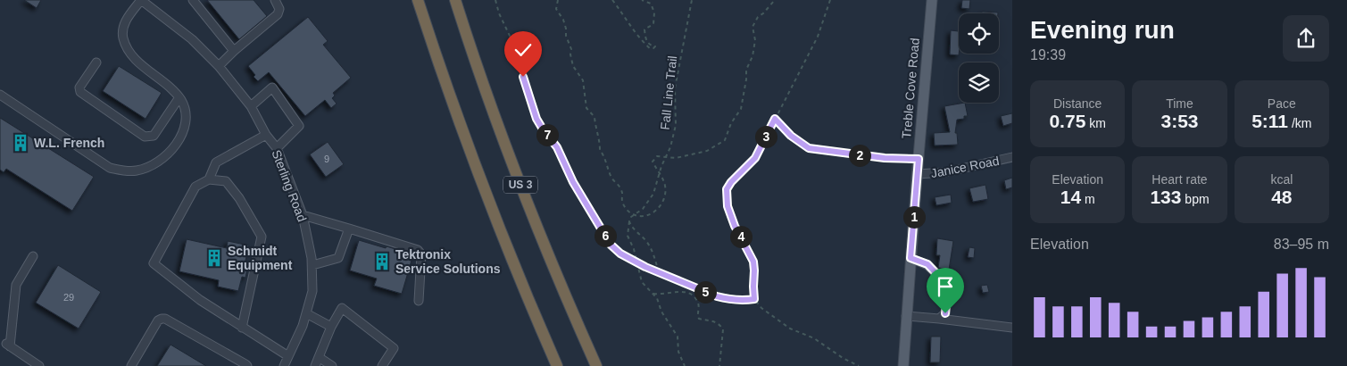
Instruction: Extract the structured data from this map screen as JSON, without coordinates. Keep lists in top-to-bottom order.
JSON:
{
  "streets": {
    "highway": ["US 3"],
    "main road": ["Treble Cove Road"],
    "street": ["Janice Road", "Sterling Road"],
    "path": ["Fall Line Trail"]
  },
  "crossings": [
    ["Treble Cove Road", "Janice Road"]
  ],
  "places": {
    "building": ["W.L. French", "Schmidt Equipment", "Tektronix Service Solutions"]
  },
  "house_numbers": ["9", "29"],
  "page": {
    "heading": ["Evening run", "19:39"],
    "stats": [
      ["Distance", "0.75 km"],
      ["Time", "3:53"],
      ["Pace", "5:11 /km"],
      ["Elevation", "14 m"],
      ["Heart rate", "133 bpm"],
      ["kcal", "48"]
    ],
    "pins": [
      "7",
      "3",
      "2",
      "1",
      "6",
      "4",
      "5"
    ],
    "chart": ["Elevation", "83–95 m"]
  }
}
